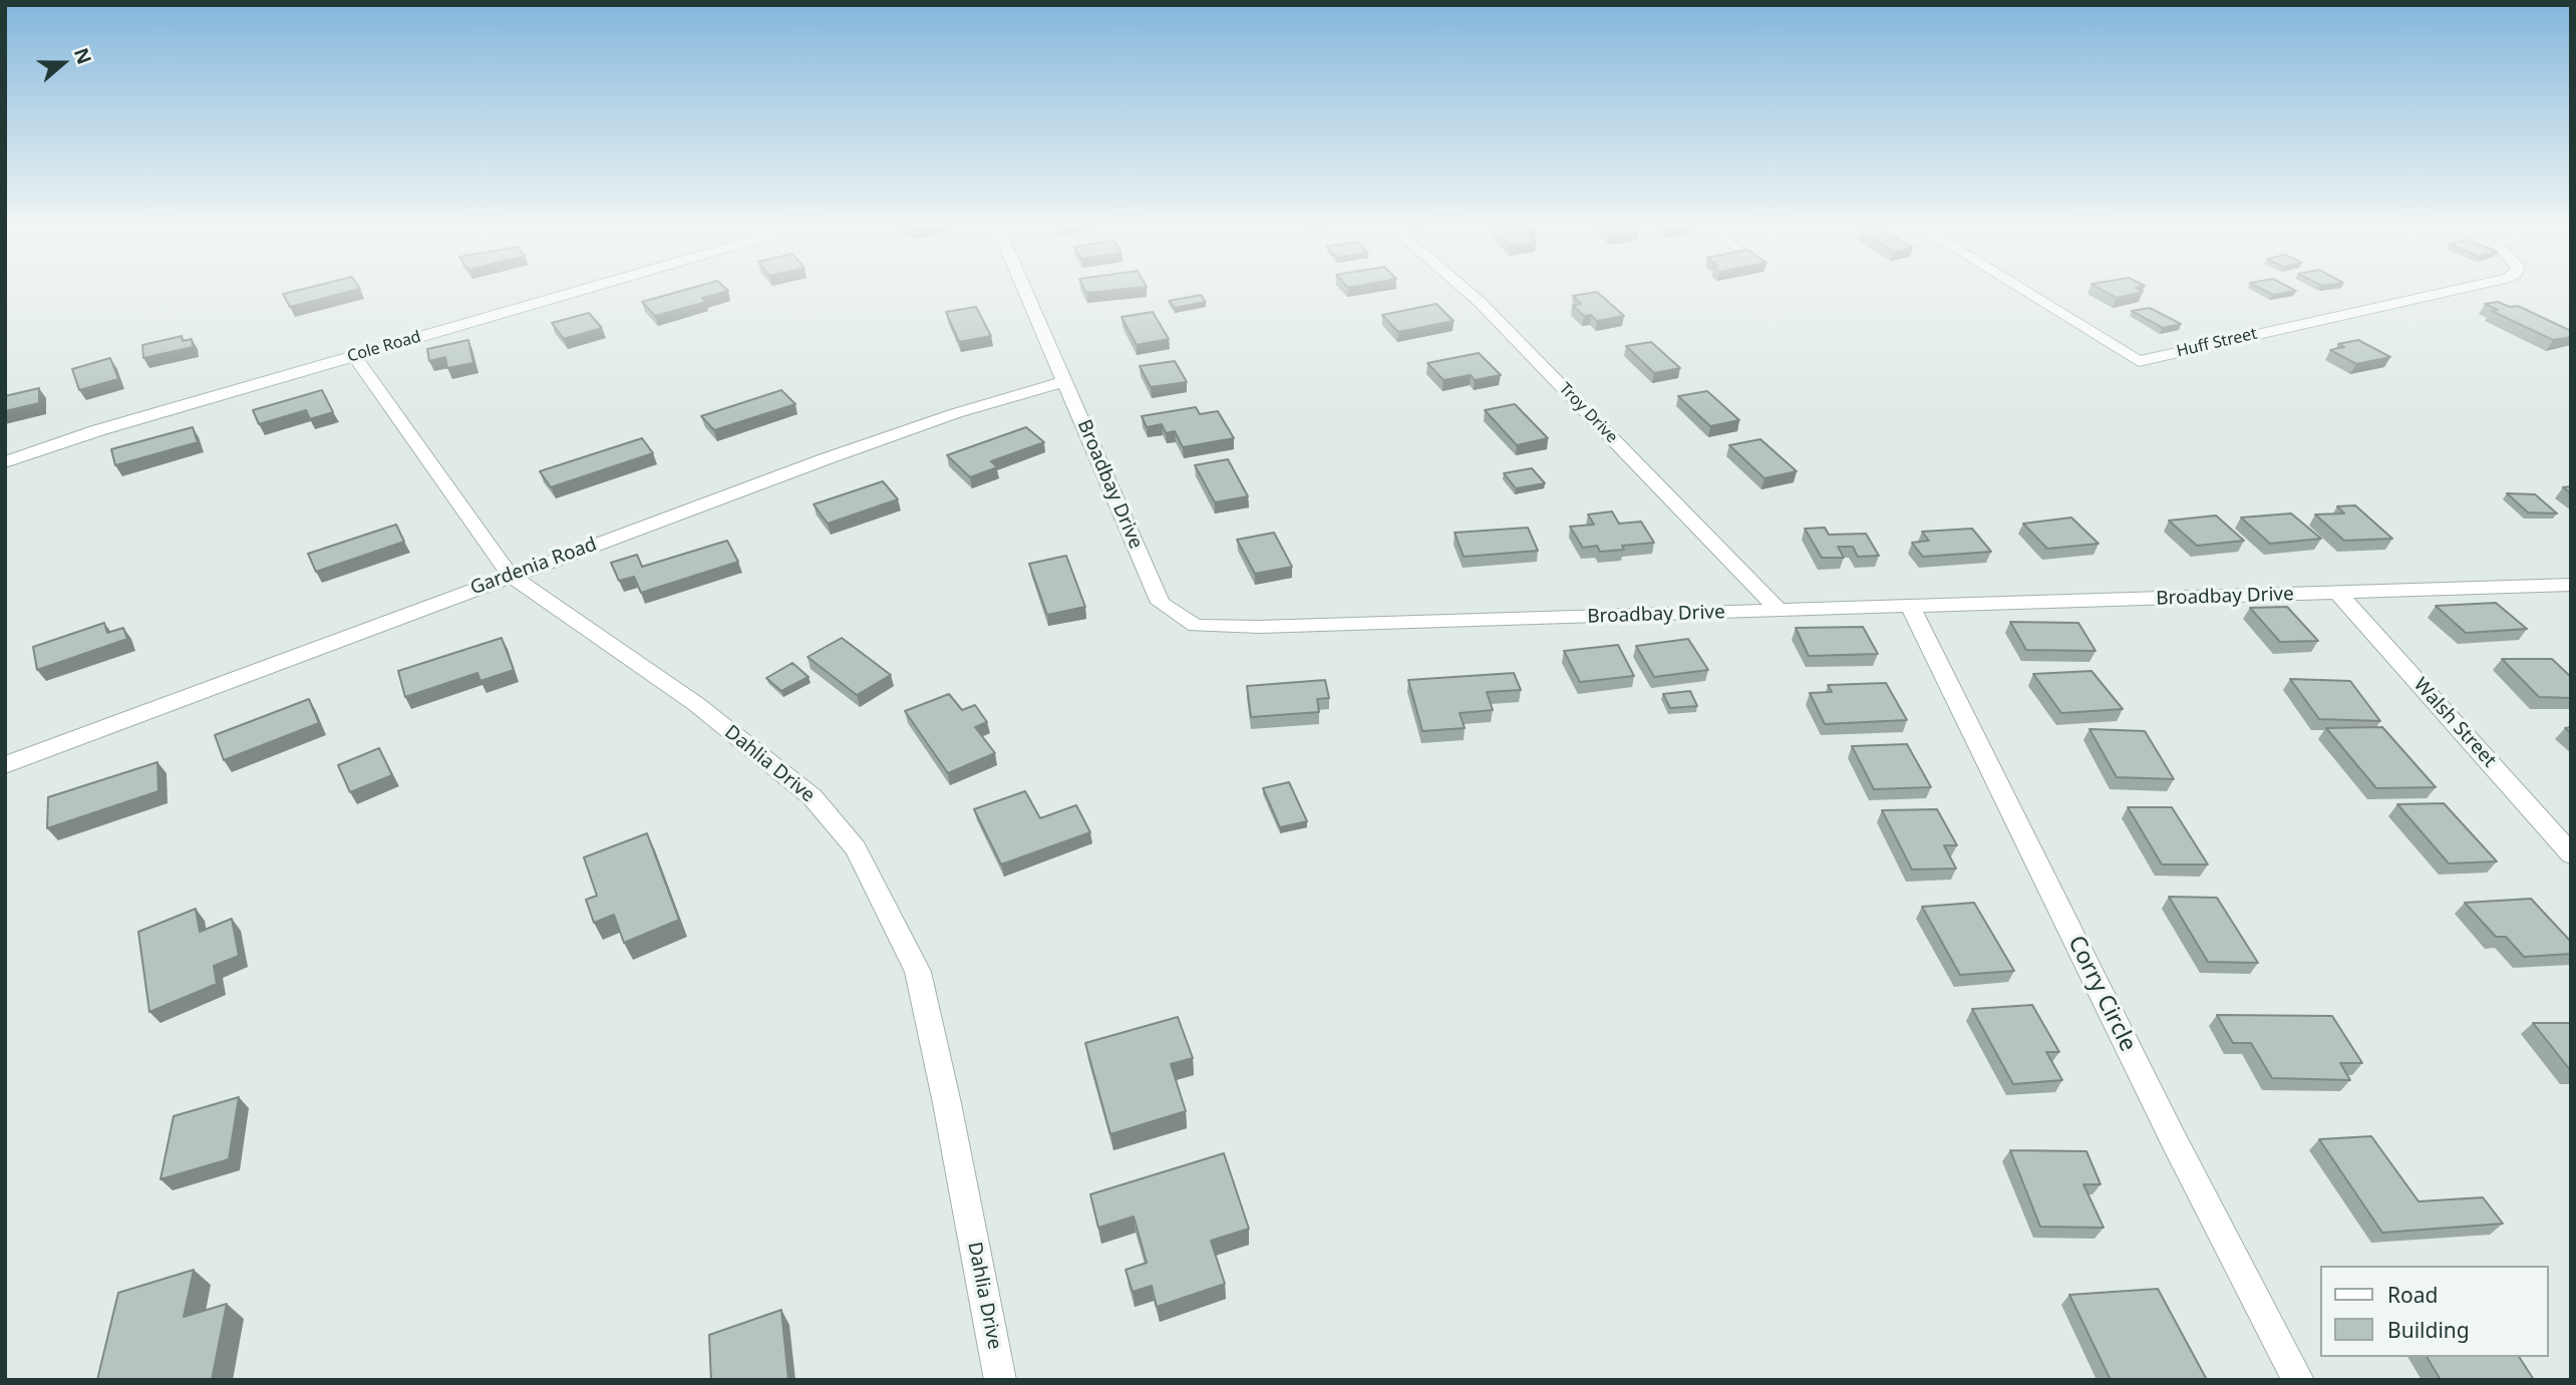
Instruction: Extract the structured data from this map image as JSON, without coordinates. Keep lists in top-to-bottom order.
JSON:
{
  "streets": {
    "street": [
      "Huff Street",
      "Cole Road",
      "Troy Drive",
      "Broadbay Drive",
      "Gardenia Road",
      "Walsh Street",
      "Dahlia Drive",
      "Corry Circle"
    ]
  },
  "crossings": [
    ["Cole Road", "Dahlia Drive"],
    ["Troy Drive", "Broadbay Drive"],
    ["Broadbay Drive", "Gardenia Road"],
    ["Broadbay Drive", "Walsh Street"],
    ["Broadbay Drive", "Corry Circle"],
    ["Gardenia Road", "Dahlia Drive"]
  ],
  "legend": ["Road", "Building"],
  "north": "right"
}
